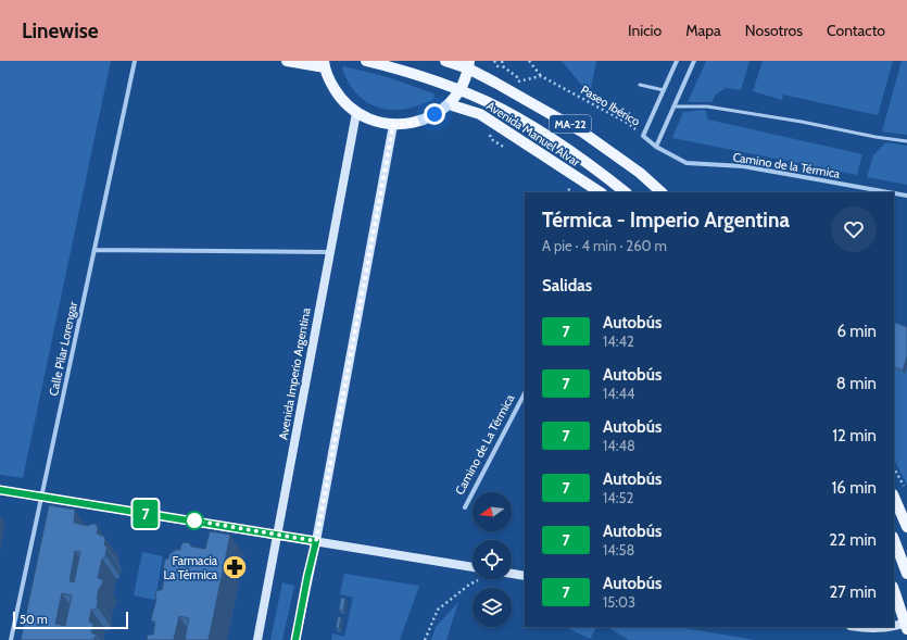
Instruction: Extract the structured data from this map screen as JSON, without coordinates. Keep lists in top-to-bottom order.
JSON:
{
  "streets": {
    "main road": ["MA-22", "Avenida Manuel Alvar"],
    "street": [
      "Paseo Ibérico",
      "Camino de la Térmica",
      "Calle Pilar Lorengar",
      "Avenida Imperio Argentina",
      "Camino de La Térmica"
    ]
  },
  "crossings": [
    ["Paseo Ibérico", "Camino de la Térmica"],
    ["MA-22", "Avenida Manuel Alvar"]
  ],
  "places": {
    "pharmacy": ["Farmacia La Térmica"]
  },
  "lines": ["bus line 7"],
  "scale_bar": "50 m",
  "north": "left",
  "page": {
    "header": "Linewise",
    "nav": [
      "Inicio",
      "Mapa",
      "Nosotros",
      "Contacto"
    ],
    "on_map": "7",
    "heading": [
      ["Térmica - Imperio Argentina", "A pie · 4 min · 260 m"],
      "Salidas"
    ],
    "list": [
      {
        "mark": "7",
        "name": "Autobús",
        "note": "14:42",
        "value": "6 min"
      },
      {
        "mark": "7",
        "name": "Autobús",
        "note": "14:44",
        "value": "8 min"
      },
      {
        "mark": "7",
        "name": "Autobús",
        "note": "14:48",
        "value": "12 min"
      },
      {
        "mark": "7",
        "name": "Autobús",
        "note": "14:52",
        "value": "16 min"
      },
      {
        "mark": "7",
        "name": "Autobús",
        "note": "14:58",
        "value": "22 min"
      },
      {
        "mark": "7",
        "name": "Autobús",
        "note": "15:03",
        "value": "27 min"
      }
    ],
    "scale": "50 m"
  }
}
